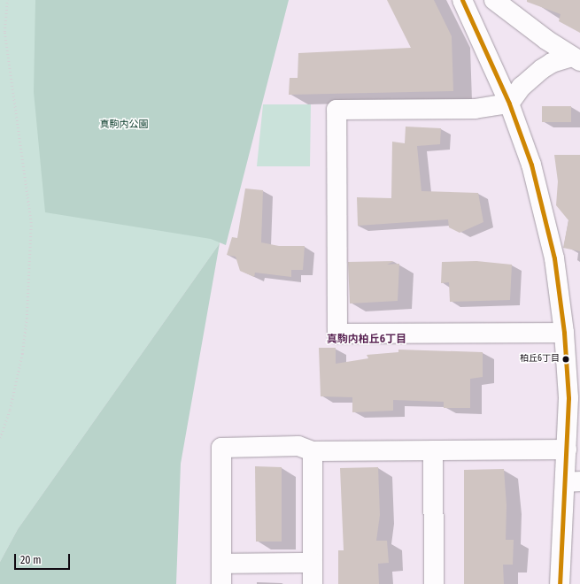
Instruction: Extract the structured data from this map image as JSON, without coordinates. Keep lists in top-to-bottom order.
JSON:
{
  "districts": ["真駒内柏丘6丁目"],
  "parks": ["真駒内公園"],
  "places": ["柏丘6丁目"],
  "scale_bar": "20 m"
}
